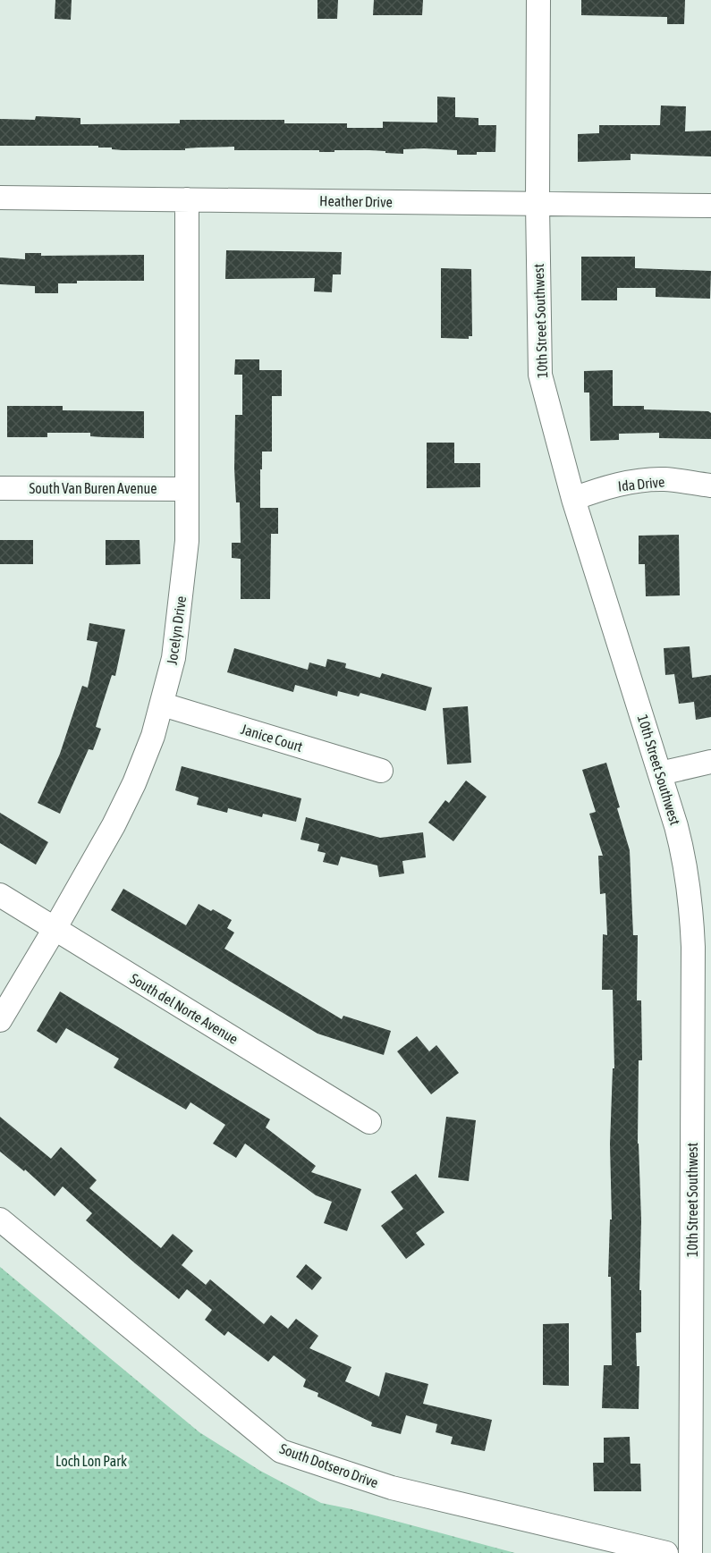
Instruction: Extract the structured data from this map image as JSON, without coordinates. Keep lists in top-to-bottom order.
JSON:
{
  "streets": {
    "street": [
      "Heather Drive",
      "10th Street Southwest",
      "Ida Drive",
      "South Van Buren Avenue",
      "Jocelyn Drive",
      "Janice Court",
      "South del Norte Avenue",
      "South Dotsero Drive"
    ]
  },
  "crossings": [
    ["Heather Drive", "10th Street Southwest"],
    ["Heather Drive", "Jocelyn Drive"],
    ["10th Street Southwest", "Ida Drive"],
    ["South Van Buren Avenue", "Jocelyn Drive"],
    ["Jocelyn Drive", "Janice Court"],
    ["Jocelyn Drive", "South del Norte Avenue"]
  ],
  "parks": ["Loch Lon Park"]
}
